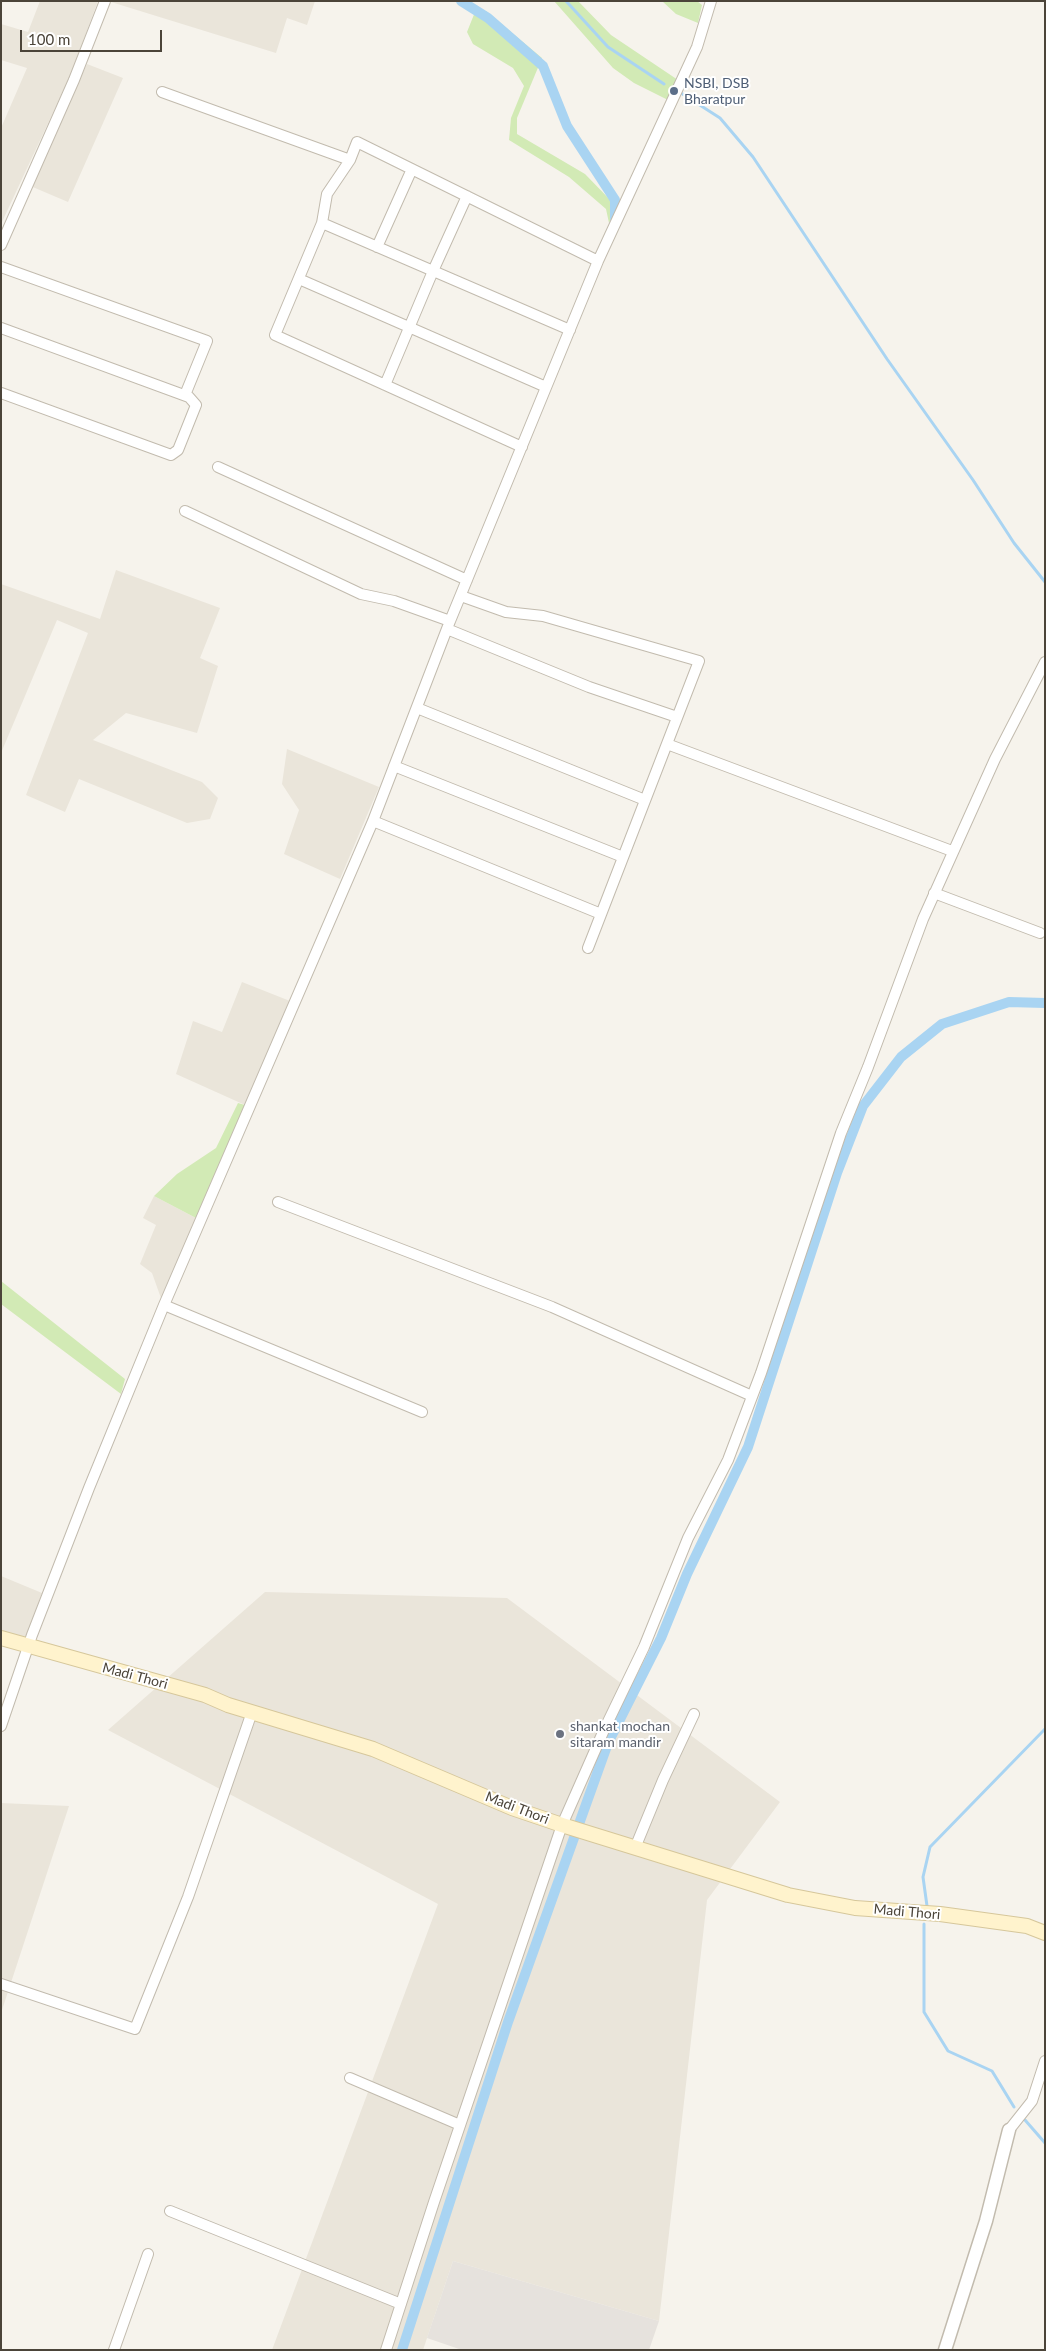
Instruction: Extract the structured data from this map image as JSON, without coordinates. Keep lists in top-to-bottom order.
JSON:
{
  "streets": {
    "main road": ["Madi Thori"]
  },
  "places": ["NSBI, DSB Bharatpur", "shankat mochan sitaram mandir"],
  "scale_bar": "100 m"
}
